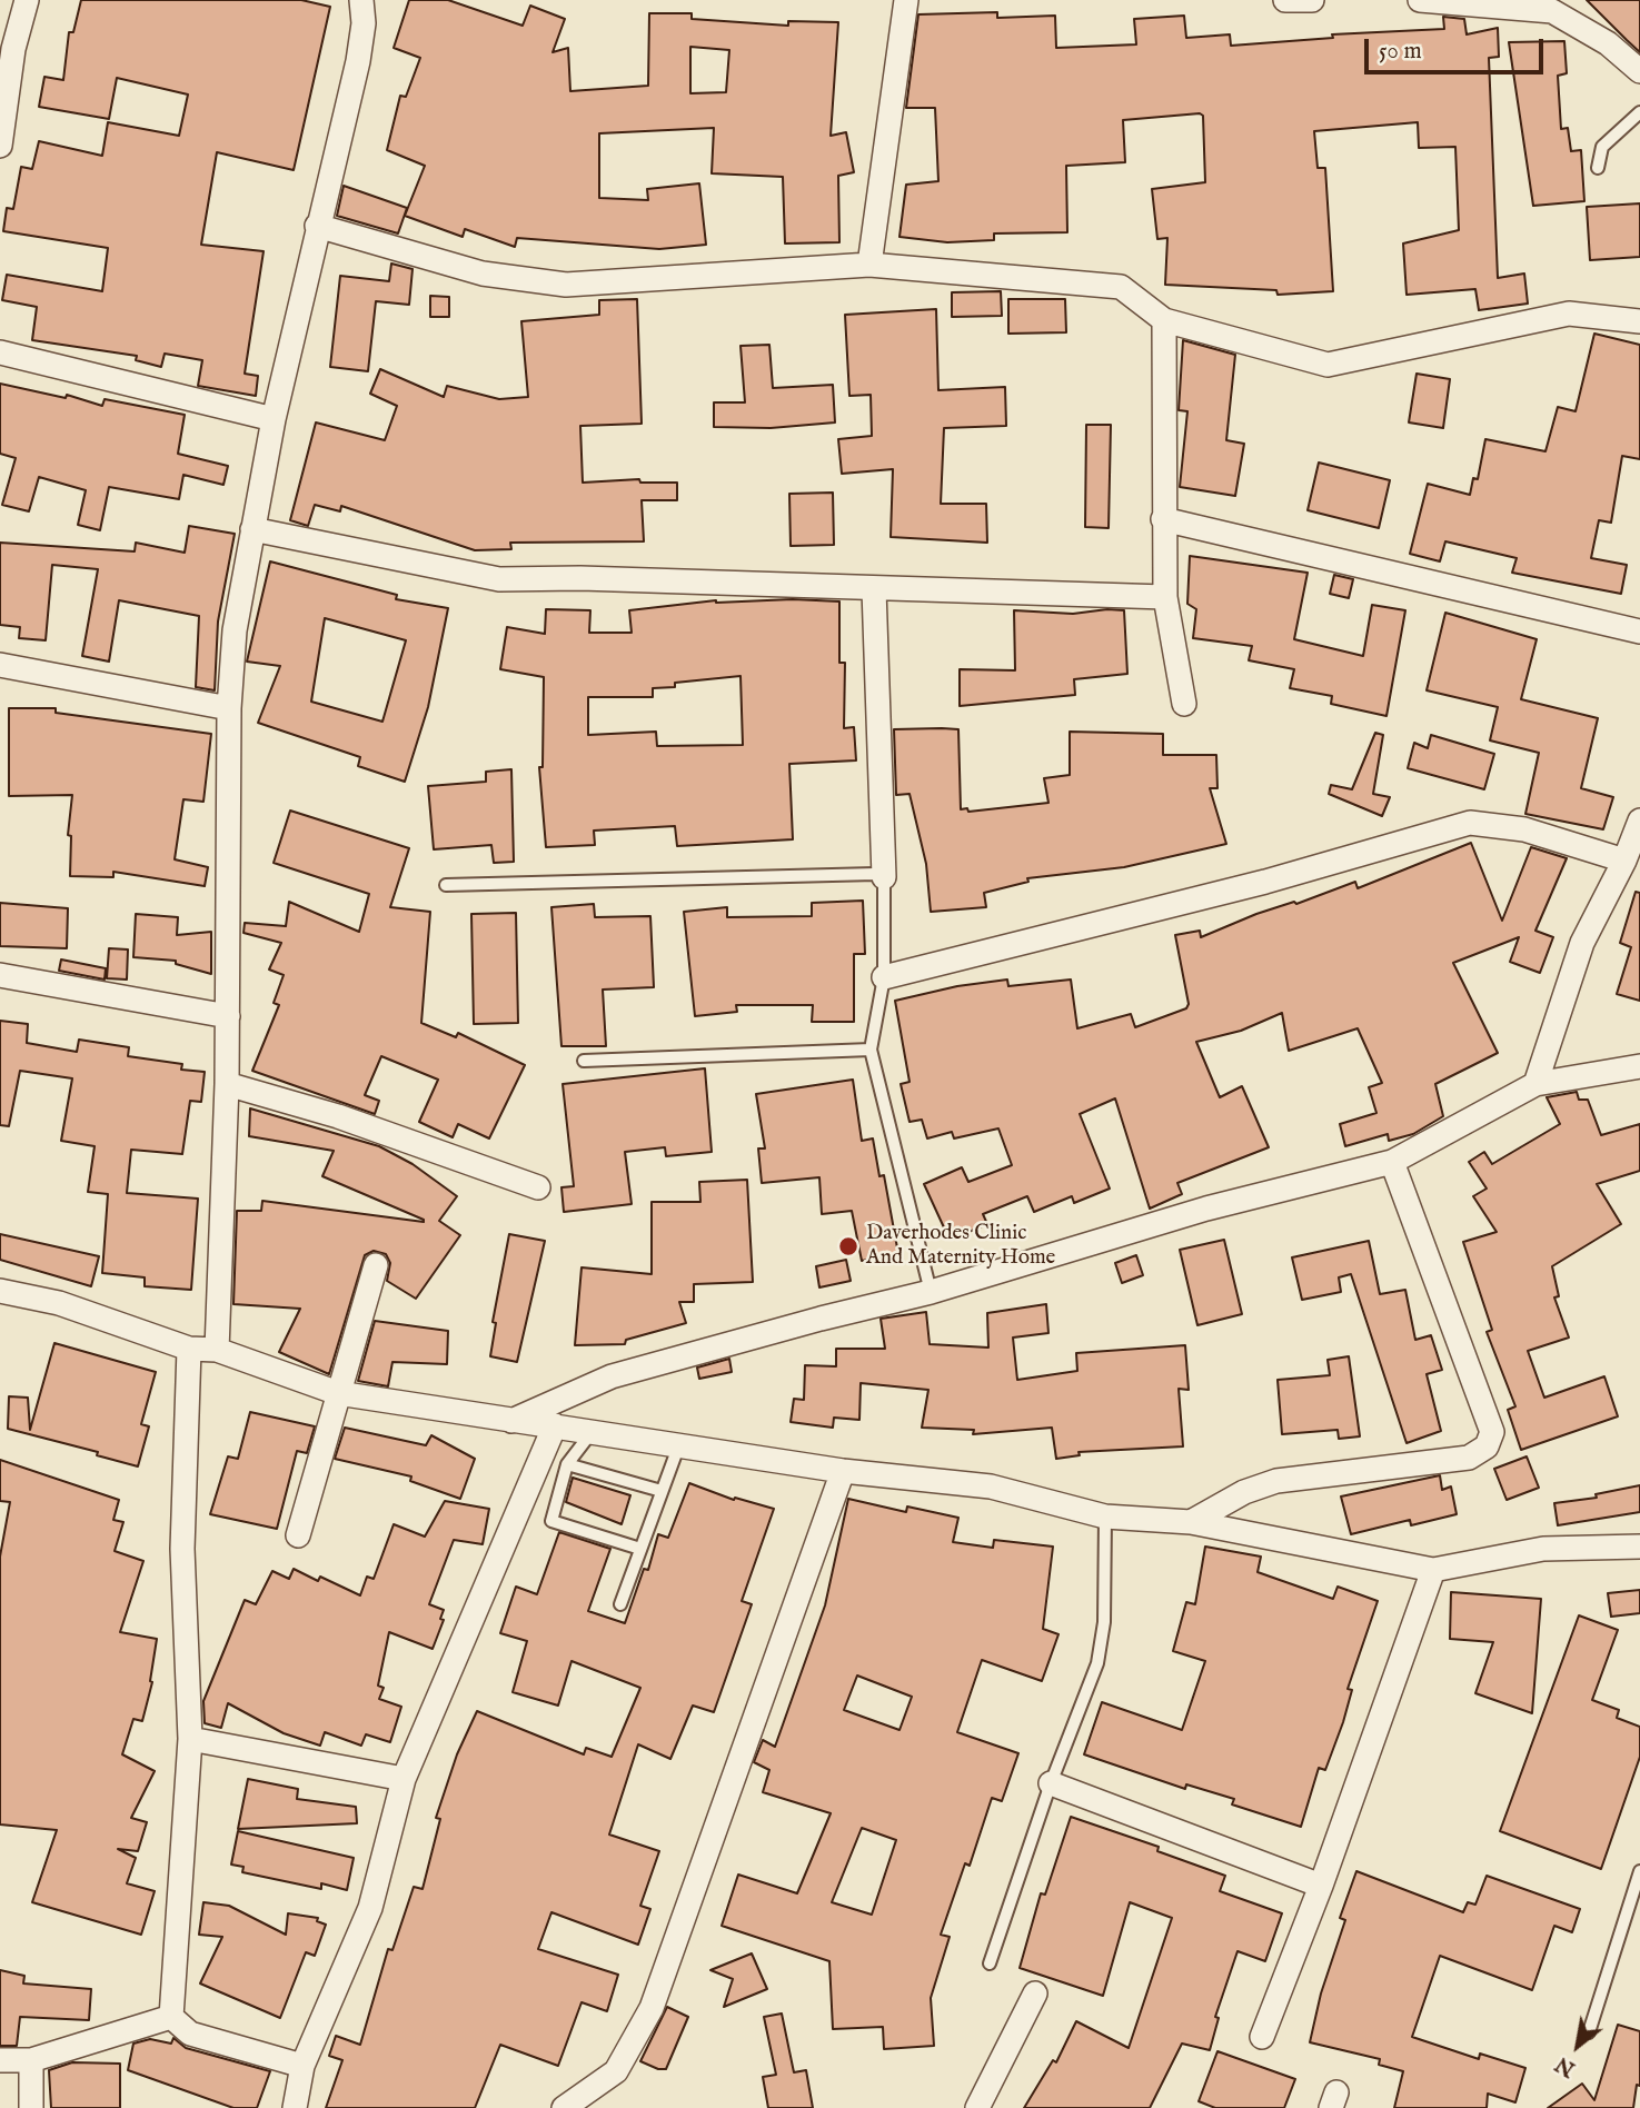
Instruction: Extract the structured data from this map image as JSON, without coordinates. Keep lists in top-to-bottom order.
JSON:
{
  "places": ["Daverhodes Clinic And Maternity Home"],
  "scale_bar": "50 m",
  "north": "bottom left"
}
